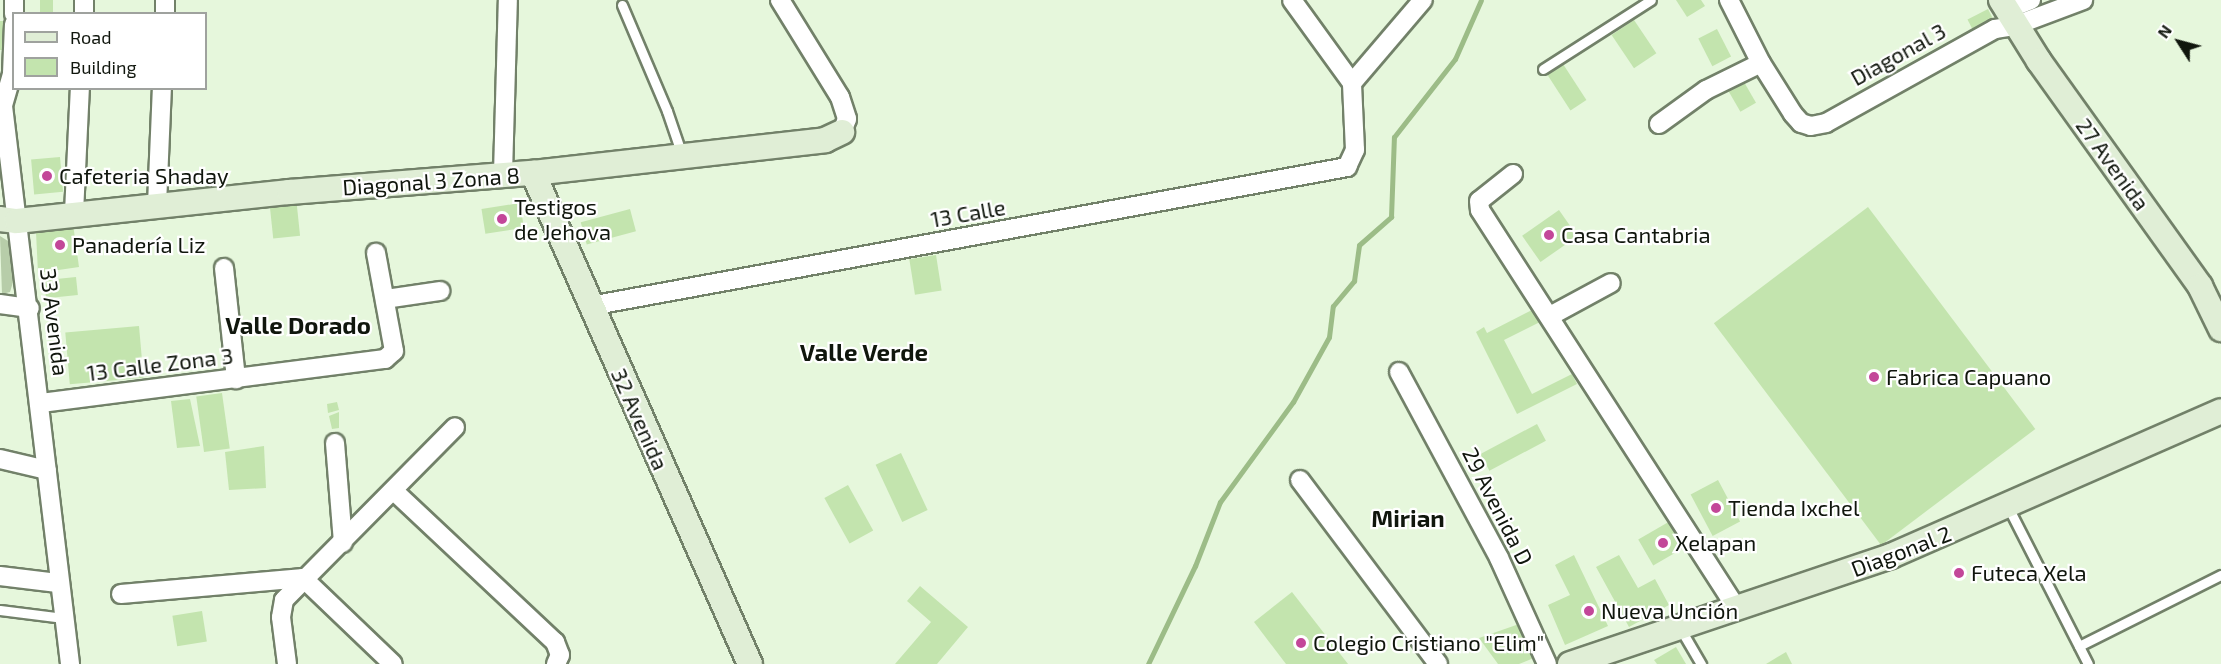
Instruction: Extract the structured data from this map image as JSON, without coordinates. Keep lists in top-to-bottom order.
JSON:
{
  "streets": {
    "street": [
      "Diagonal 3",
      "27 Avenida",
      "Diagonal 3 Zona 8",
      "13 Calle",
      "33 Avenida",
      "13 Calle Zona 3",
      "32 Avenida",
      "29 Avenida D",
      "Diagonal 2"
    ]
  },
  "crossings": [
    ["Diagonal 3", "27 Avenida"],
    ["Diagonal 3 Zona 8", "33 Avenida"],
    ["Diagonal 3 Zona 8", "32 Avenida"],
    ["13 Calle", "32 Avenida"],
    ["33 Avenida", "13 Calle Zona 3"]
  ],
  "districts": ["Valle Dorado", "Valle Verde", "Mirian"],
  "places": [
    "Cafeteria Shaday",
    "Testigos de Jehova",
    "Casa Cantabria",
    "Panadería Liz",
    "Fabrica Capuano",
    "Tienda Ixchel",
    "Xelapan",
    "Futeca Xela",
    "Nueva Unción",
    "Colegio Cristiano \"Elim\""
  ],
  "legend": ["Road", "Building"],
  "north": "top left"
}
